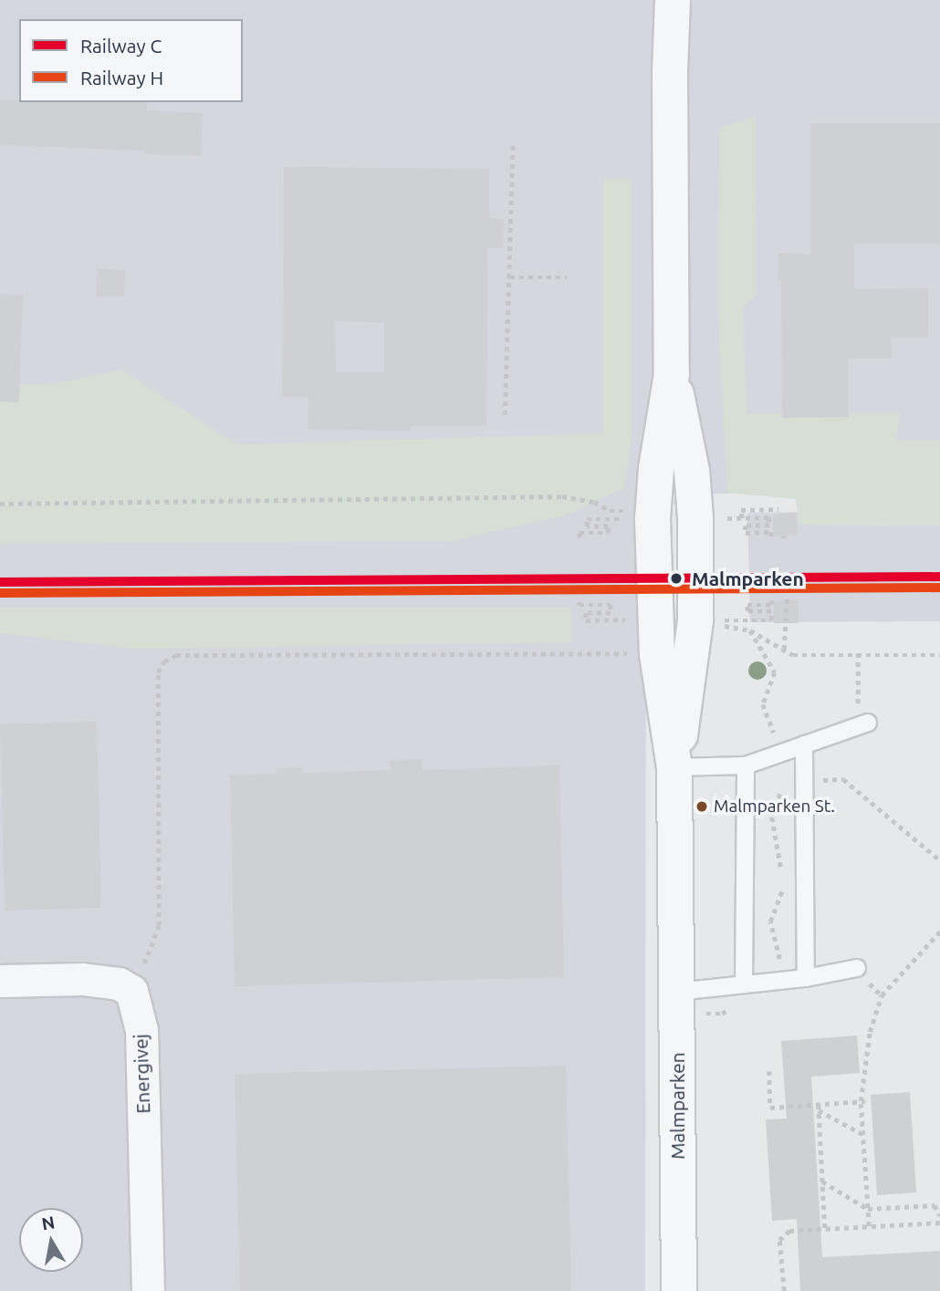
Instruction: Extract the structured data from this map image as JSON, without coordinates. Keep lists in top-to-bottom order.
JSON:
{
  "streets": {
    "street": ["Energivej", "Malmparken"]
  },
  "places": ["Malmparken", "Malmparken St."],
  "lines": ["rail line C", "rail line H"],
  "legend": ["Railway C", "Railway H"],
  "north": "top"
}
